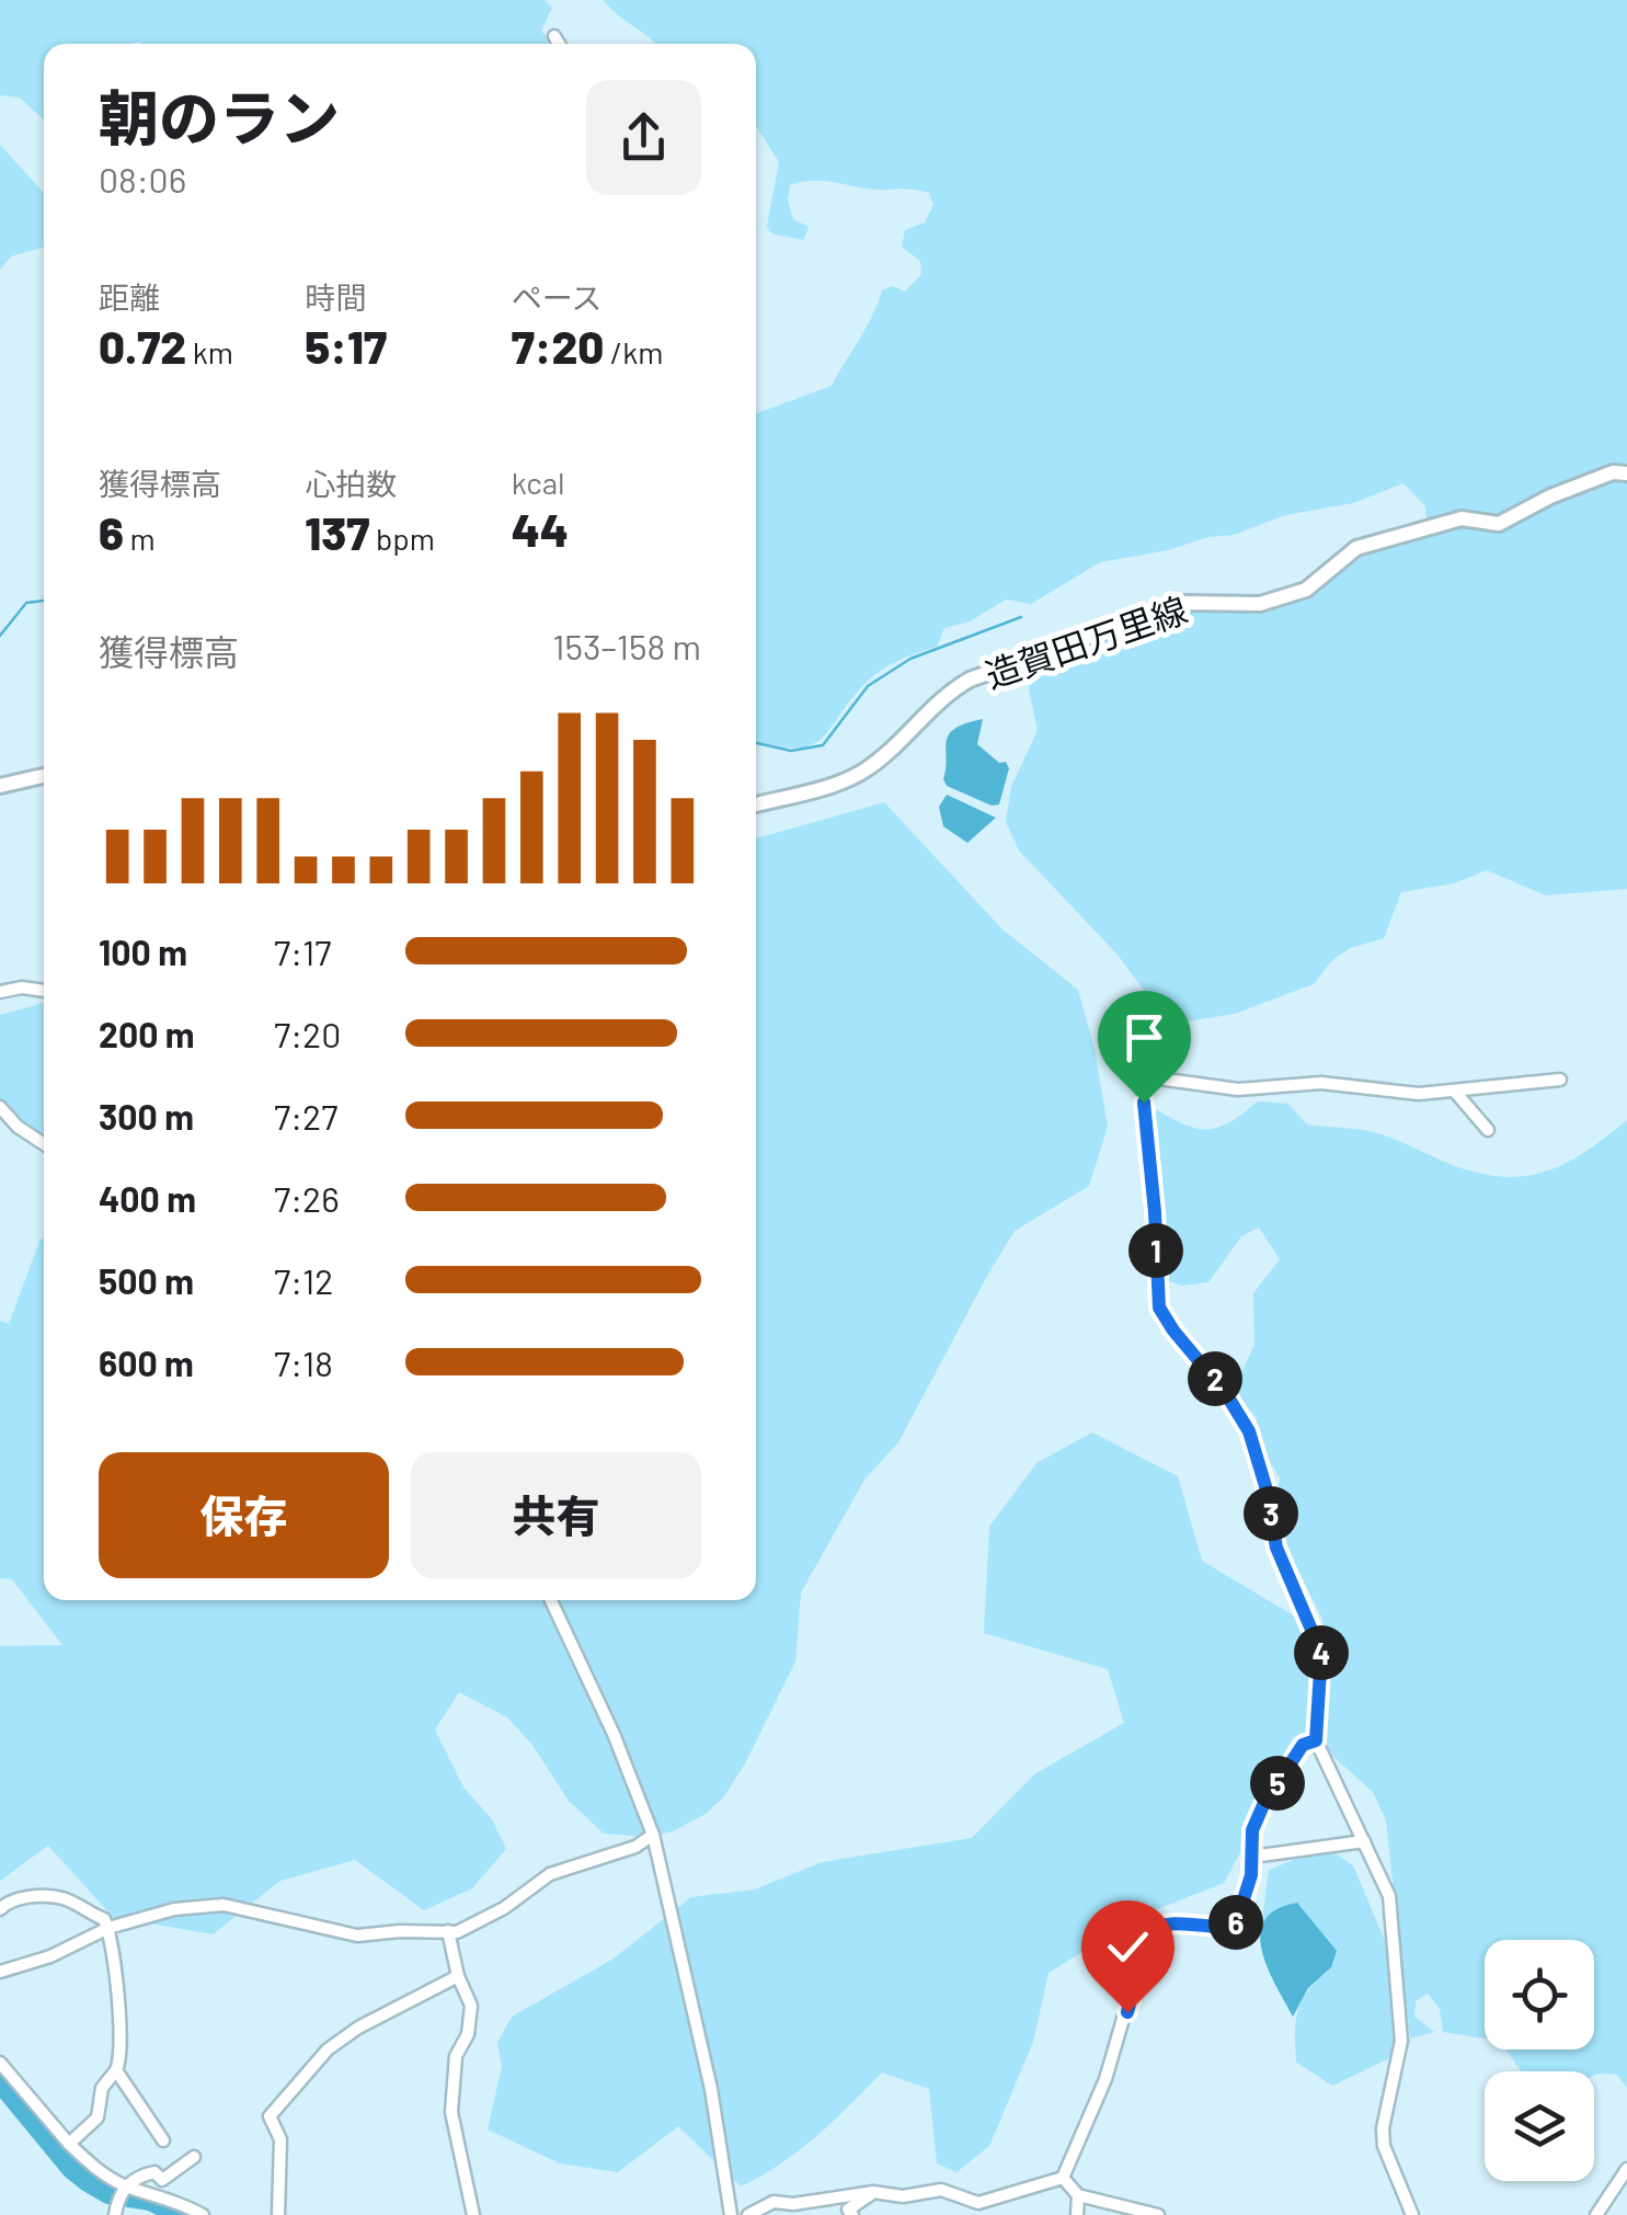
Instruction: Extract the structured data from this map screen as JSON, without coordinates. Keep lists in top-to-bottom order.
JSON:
{
  "streets": {
    "main road": ["造賀田万里線"]
  },
  "page": {
    "heading": ["朝のラン", "08:06"],
    "stats": [
      ["距離", "0.72 km"],
      ["時間", "5:17"],
      ["ペース", "7:20 /km"],
      ["獲得標高", "6 m"],
      ["心拍数", "137 bpm"],
      ["kcal", "44"]
    ],
    "chart": ["獲得標高", "153–158 m"],
    "list": [
      {
        "name": "100 m",
        "note": "7:17"
      },
      {
        "name": "200 m",
        "note": "7:20"
      },
      {
        "name": "300 m",
        "note": "7:27"
      },
      {
        "name": "400 m",
        "note": "7:26"
      },
      {
        "name": "500 m",
        "note": "7:12"
      },
      {
        "name": "600 m",
        "note": "7:18"
      }
    ],
    "pins": [
      "1",
      "2",
      "3",
      "4",
      "5",
      "6"
    ],
    "buttons": ["保存", "共有"]
  }
}
